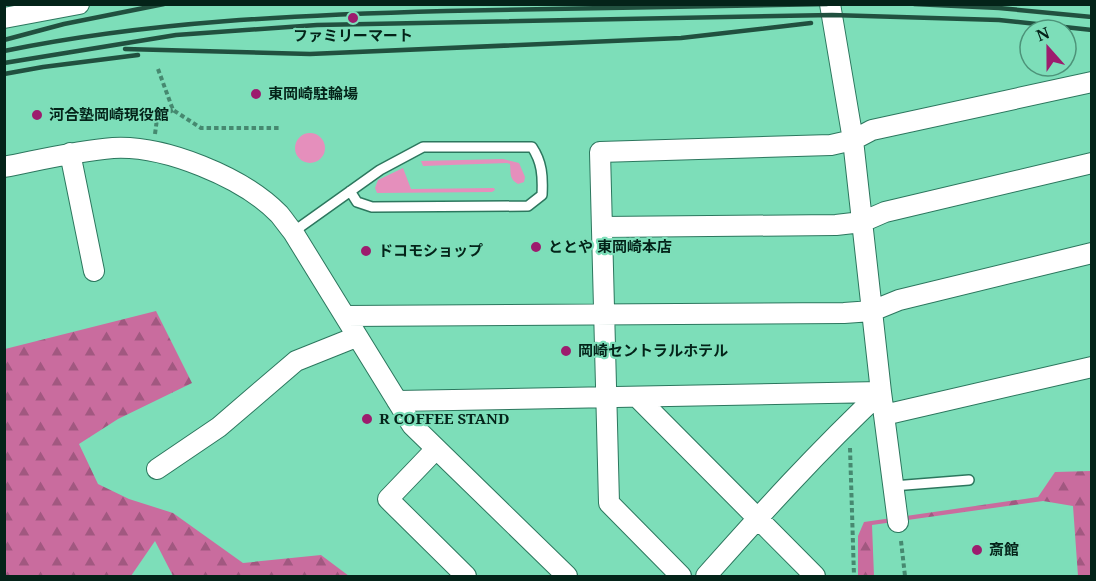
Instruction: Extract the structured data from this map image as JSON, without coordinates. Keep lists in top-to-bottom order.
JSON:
{
  "places": [
    "ファミリーマート",
    "東岡崎駐輪場",
    "河合塾岡崎現役館",
    "ととや 東岡崎本店",
    "ドコモショップ",
    "岡崎セントラルホテル",
    "R COFFEE STAND",
    "斎館"
  ],
  "north": "top"
}
